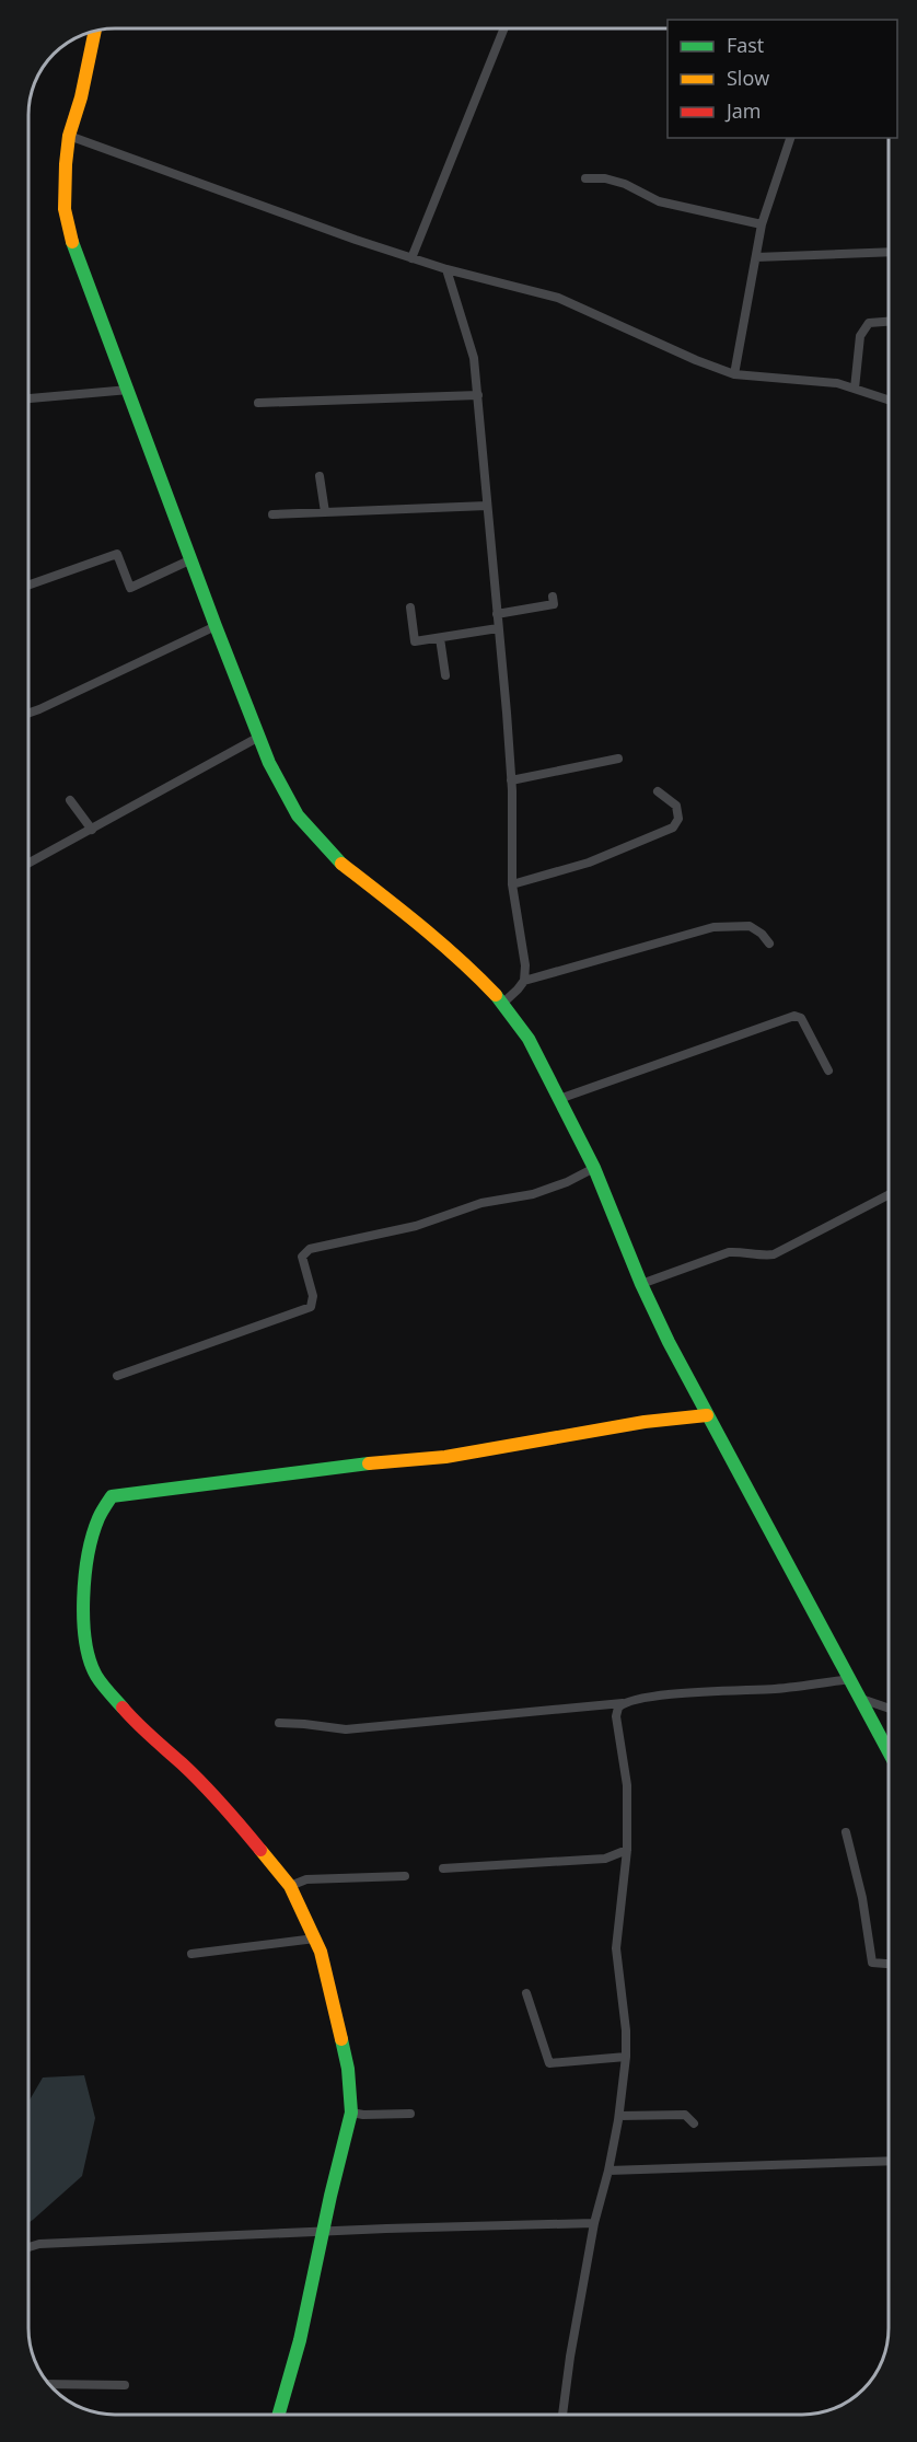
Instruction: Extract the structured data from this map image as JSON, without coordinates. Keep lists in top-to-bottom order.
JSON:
{
  "legend": ["Fast", "Slow", "Jam"]
}
